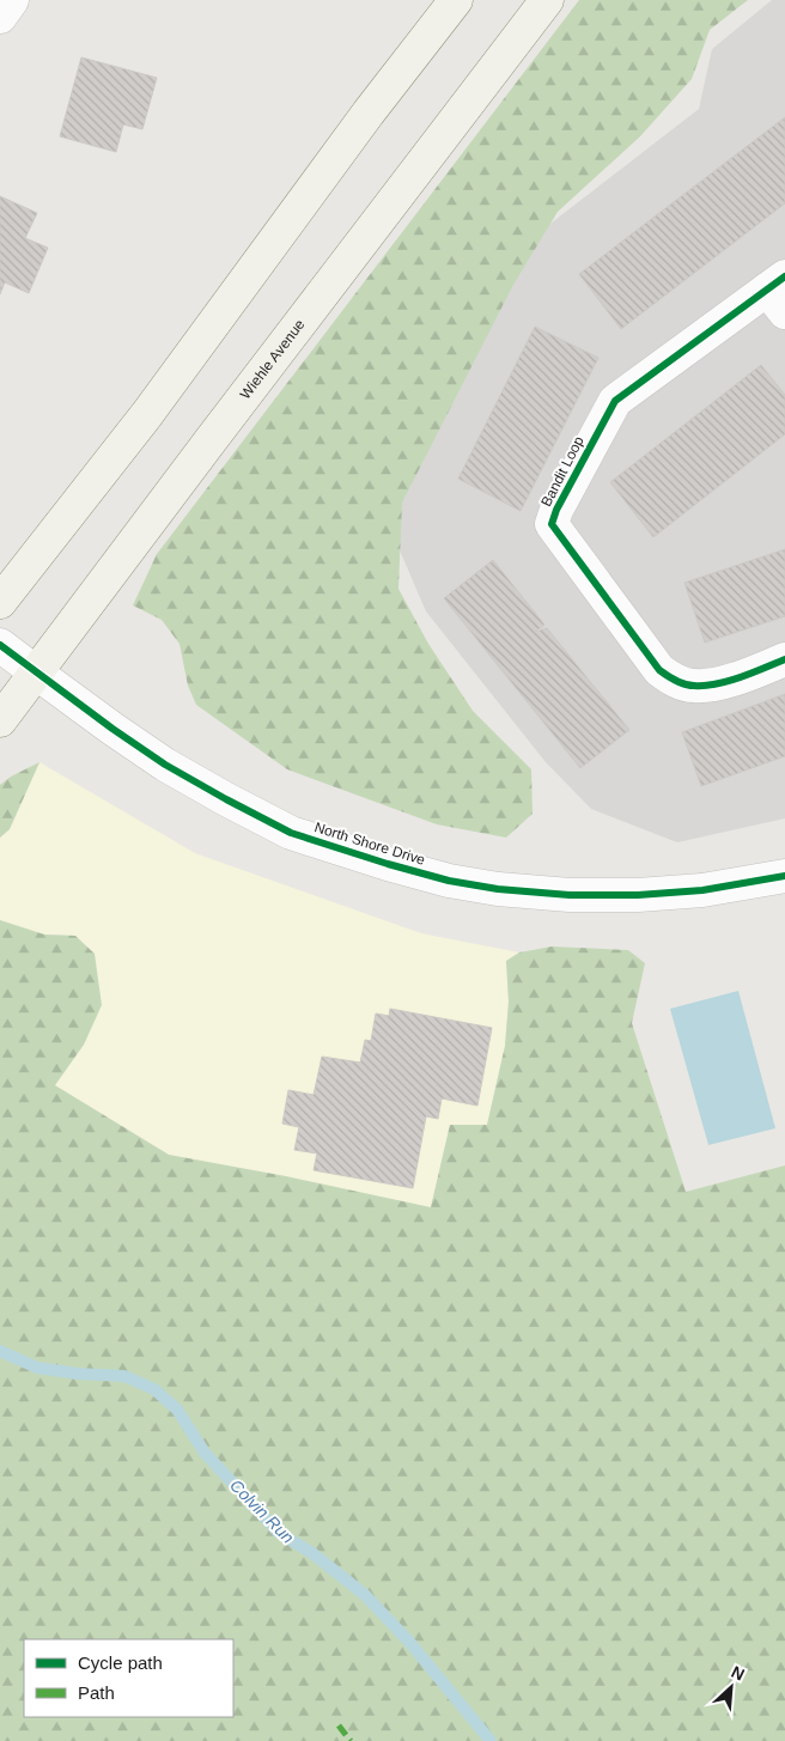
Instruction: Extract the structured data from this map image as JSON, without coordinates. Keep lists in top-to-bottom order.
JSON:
{
  "streets": {
    "main road": ["Wiehle Avenue"],
    "street": ["Bandit Loop", "North Shore Drive"]
  },
  "crossings": [
    ["Wiehle Avenue", "North Shore Drive"]
  ],
  "water": ["Colvin Run"],
  "legend": ["Cycle path", "Path"],
  "north": "top right"
}
